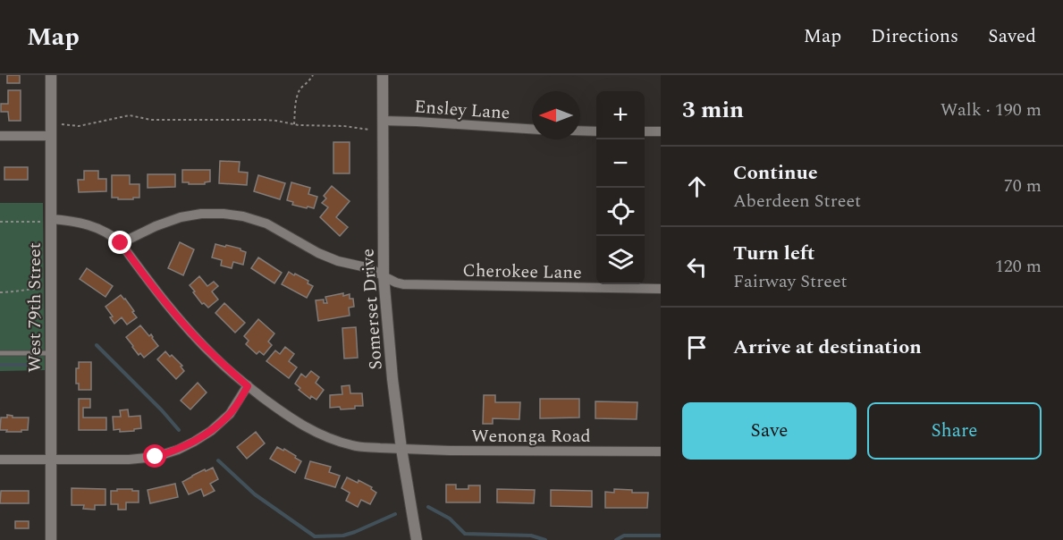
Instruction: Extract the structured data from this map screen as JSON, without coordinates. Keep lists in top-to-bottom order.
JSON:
{
  "streets": {
    "street": [
      "Ensley Lane",
      "Cherokee Lane",
      "West 79th Street",
      "Somerset Drive",
      "Wenonga Road"
    ]
  },
  "crossings": [
    ["Ensley Lane", "Somerset Drive"],
    ["Cherokee Lane", "Somerset Drive"],
    ["Cherokee Lane", "Wenonga Road"],
    ["West 79th Street", "Wenonga Road"],
    ["Somerset Drive", "Wenonga Road"]
  ],
  "north": "left",
  "page": {
    "header": "Map",
    "nav": ["Map", "Directions", "Saved"],
    "heading": ["3 min", "Walk · 190 m"],
    "map_buttons": ["+", "−"],
    "list": [
      ["Continue", "Aberdeen Street", "70 m"],
      ["Turn left", "Fairway Street", "120 m"],
      "Arrive at destination"
    ],
    "buttons": ["Save", "Share"]
  }
}
